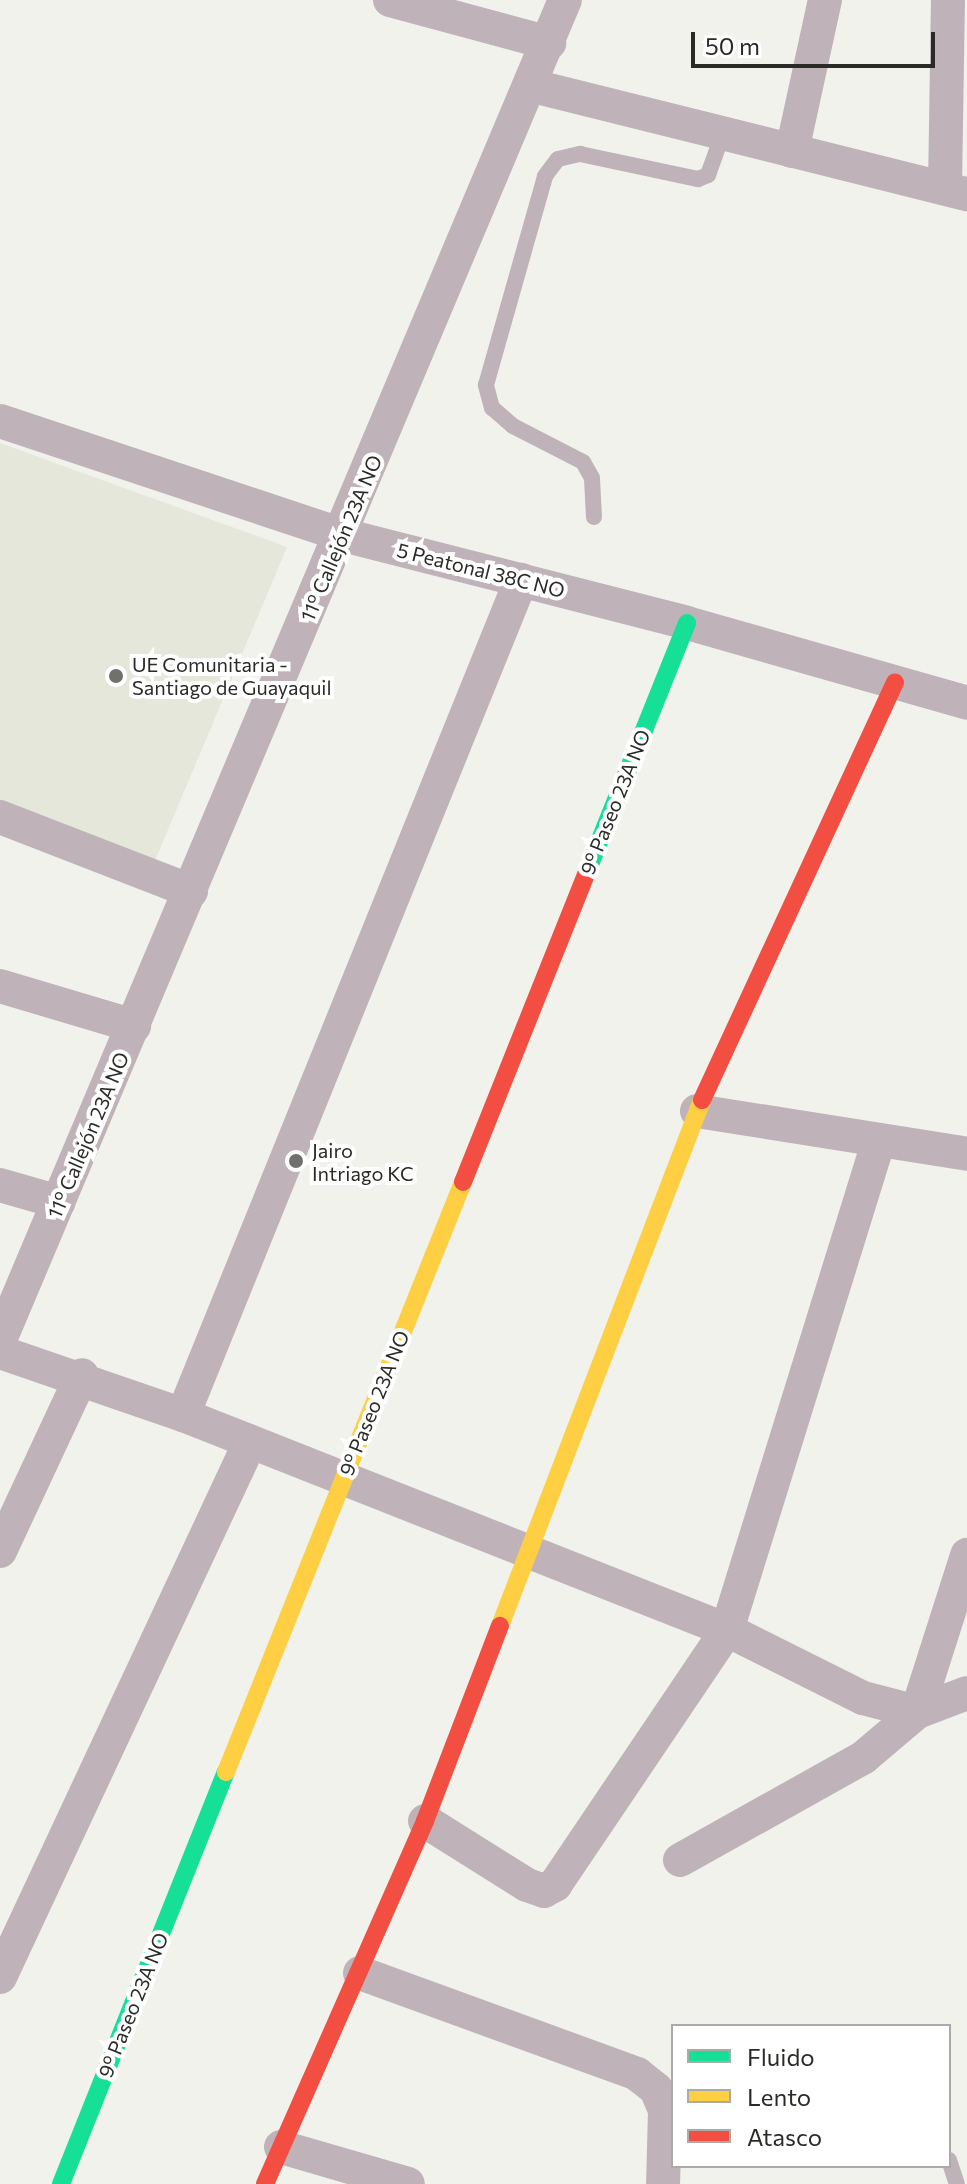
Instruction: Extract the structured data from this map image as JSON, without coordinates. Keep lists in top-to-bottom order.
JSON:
{
  "streets": {
    "street": ["11º Callejón 23A NO", "5 Peatonal 38C NO", "9º Paseo 23A NO"]
  },
  "crossings": [
    ["11º Callejón 23A NO", "5 Peatonal 38C NO"],
    ["5 Peatonal 38C NO", "9º Paseo 23A NO"]
  ],
  "places": ["UE Comunitaria - Santiago de Guayaquil", "Jairo Intriago KC"],
  "legend": ["Fluido", "Lento", "Atasco"],
  "scale_bar": "50 m"
}
